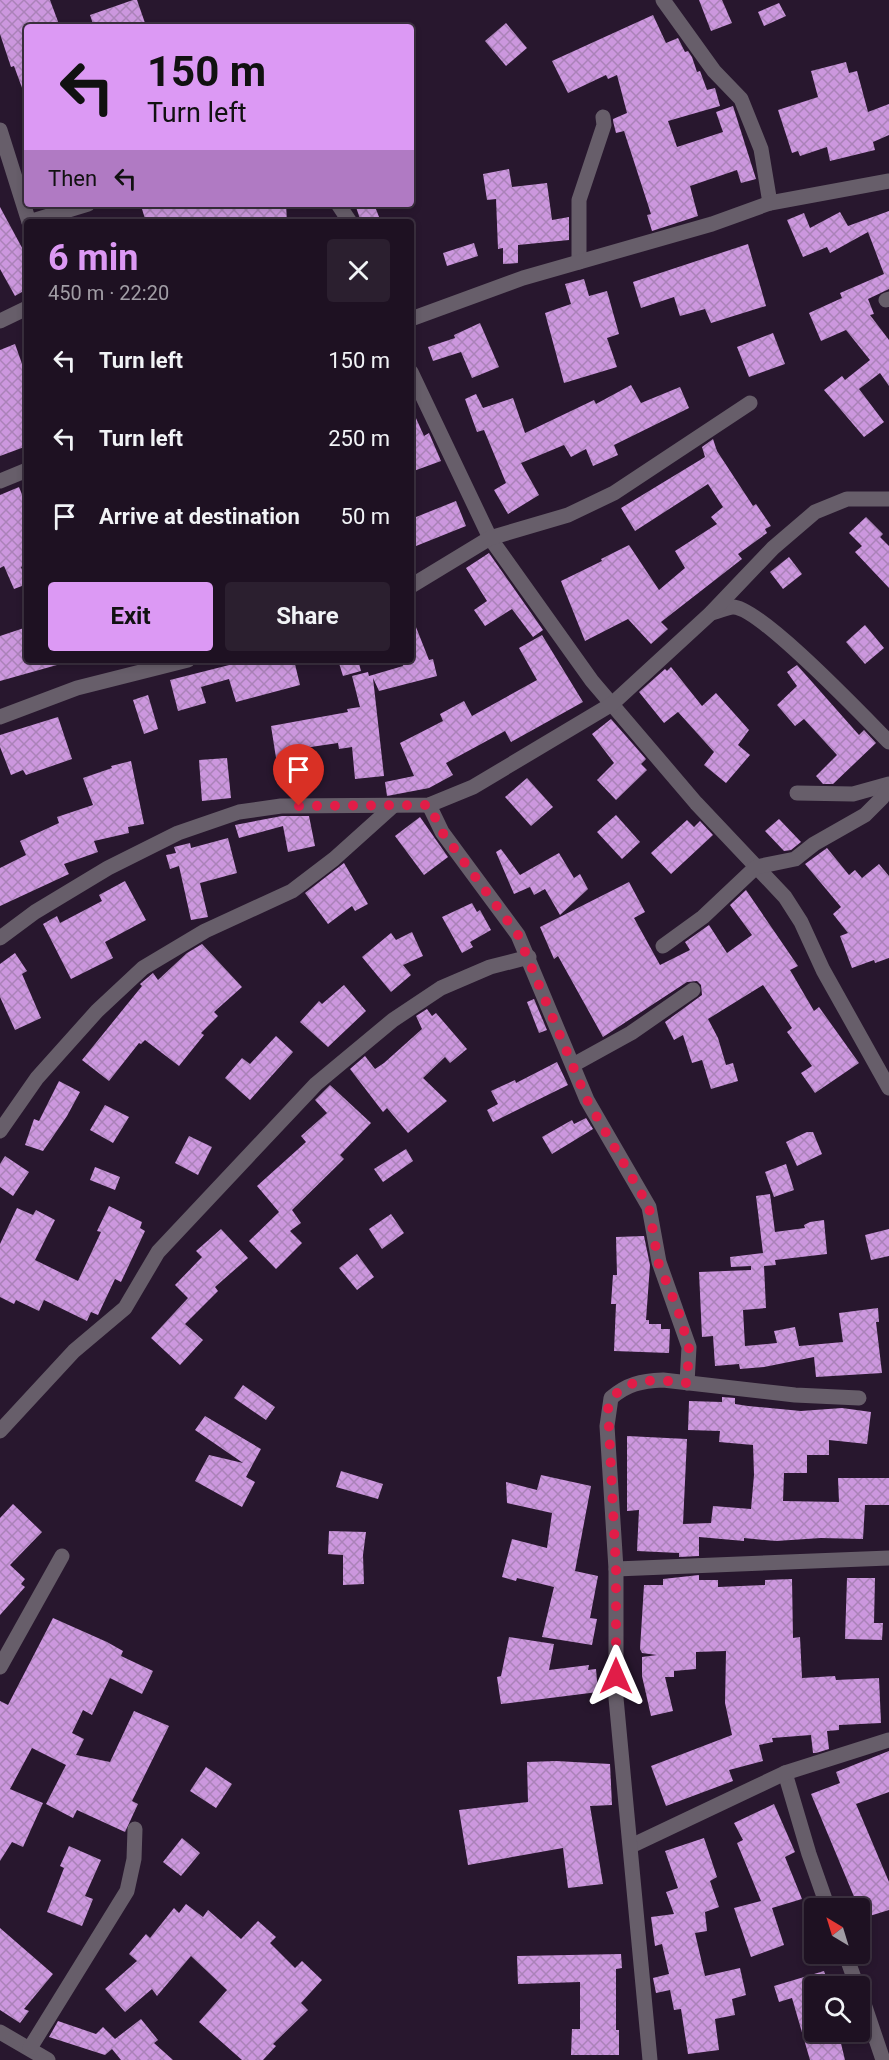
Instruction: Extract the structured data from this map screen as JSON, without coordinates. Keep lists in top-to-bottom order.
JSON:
{
  "north": "top left",
  "page": {
    "turn": ["150 m", "Turn left"],
    "then": "Then",
    "heading": ["6 min", "450 m · 22:20"],
    "list": [
      {
        "name": "Turn left",
        "value": "150 m"
      },
      {
        "name": "Turn left",
        "value": "250 m"
      },
      {
        "name": "Arrive at destination",
        "value": "50 m"
      }
    ],
    "buttons": ["Exit", "Share"]
  }
}
